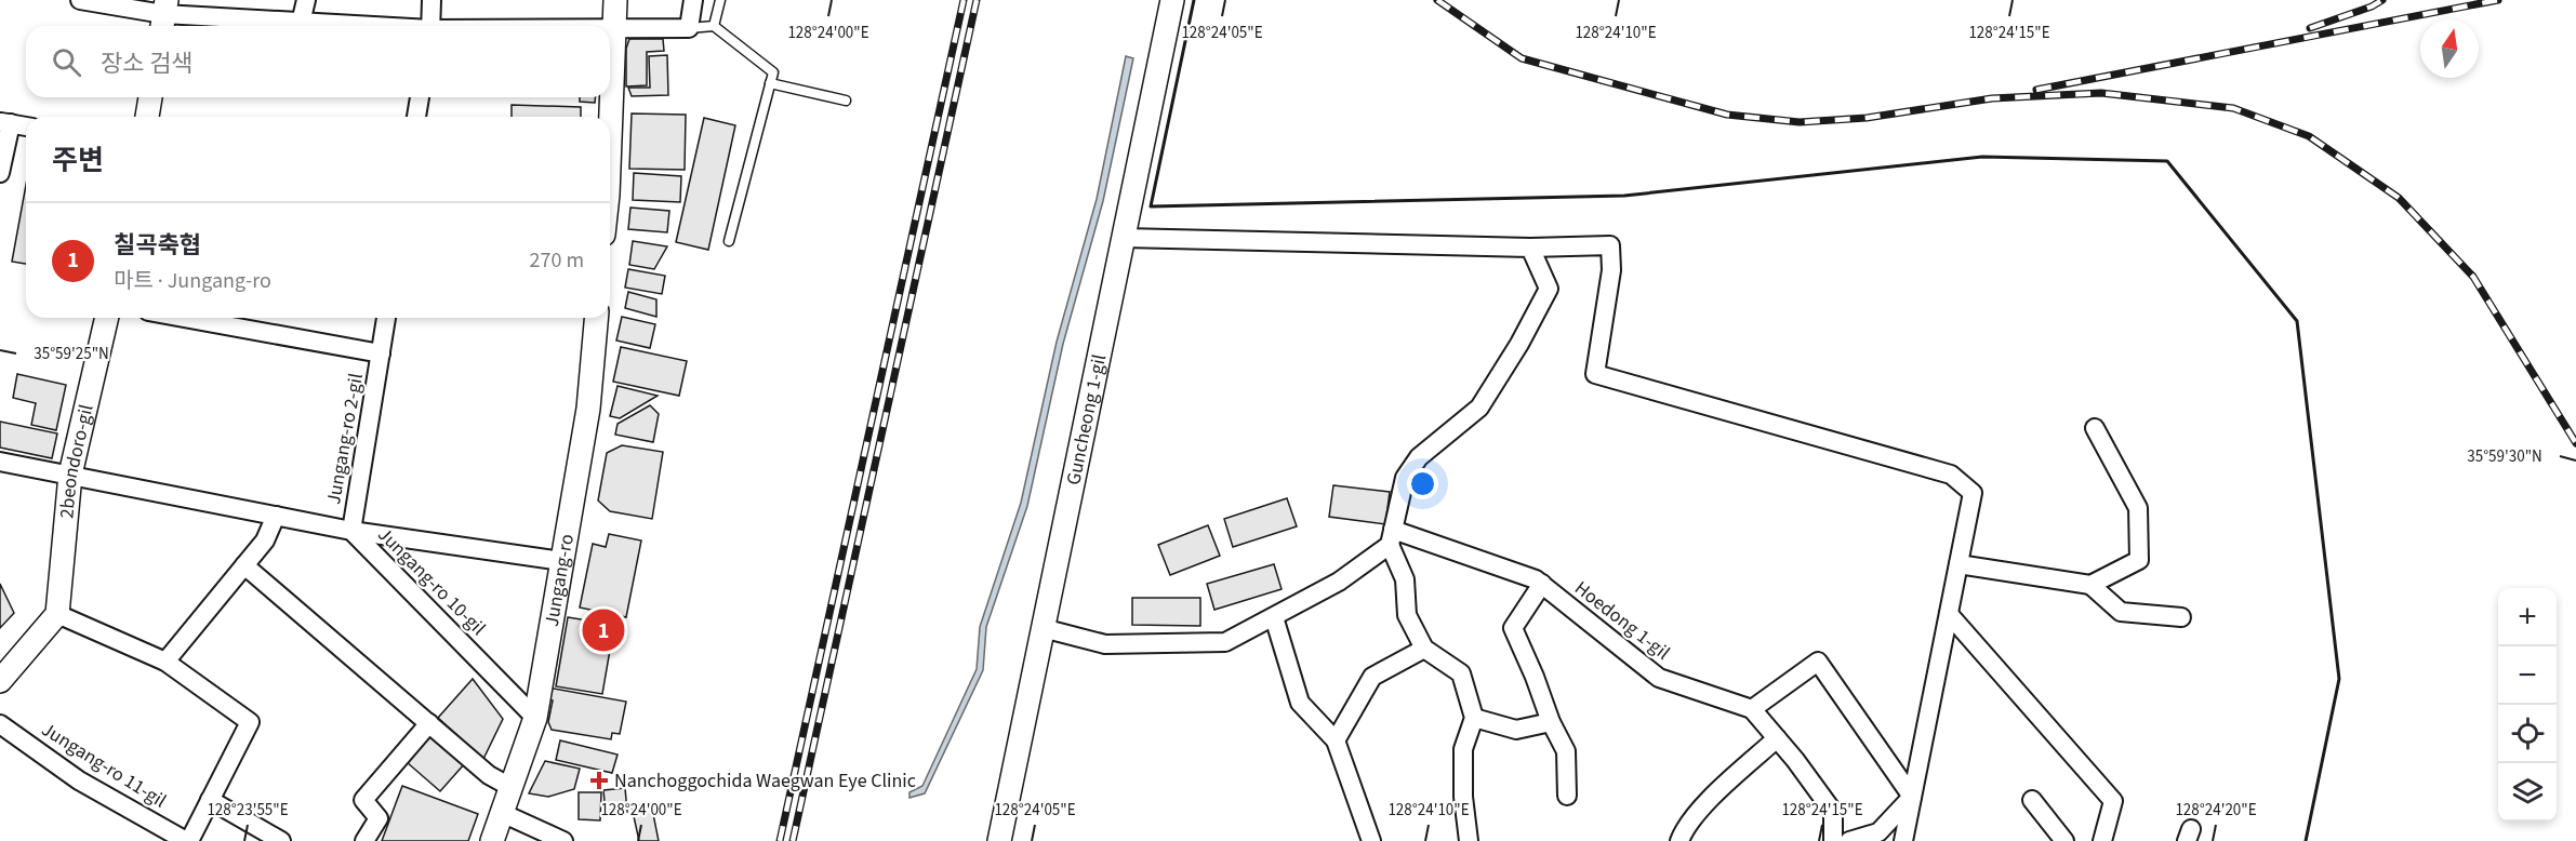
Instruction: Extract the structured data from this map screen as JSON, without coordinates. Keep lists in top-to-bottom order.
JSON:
{
  "streets": {
    "street": [
      "Guncheong 1-gil",
      "Jungang-ro 2-gil",
      "2beondoro-gil",
      "Jungang-ro",
      "Jungang-ro 10-gil",
      "Hoedong 1-gil",
      "Jungang-ro 11-gil"
    ]
  },
  "crossings": [
    ["Jungang-ro 2-gil", "Jungang-ro 10-gil"],
    ["2beondoro-gil", "Jungang-ro 10-gil"],
    ["Jungang-ro", "Jungang-ro 10-gil"]
  ],
  "places": {
    "health": ["Nanchoggochida Waegwan Eye Clinic"]
  },
  "north": "top",
  "page": {
    "search": "장소 검색",
    "heading": "주변",
    "list": [
      {
        "mark": "1",
        "name": "칠곡축협",
        "note": "마트 · Jungang-ro",
        "value": "270 m"
      }
    ],
    "map_buttons": ["+", "−"],
    "pins": "1"
  },
  "coordinates": [
    "128°24'00\"E",
    "128°24'05\"E",
    "128°24'10\"E",
    "128°24'15\"E",
    "35°59'25\"N",
    "35°59'30\"N",
    "128°23'55\"E",
    "128°24'20\"E"
  ]
}
